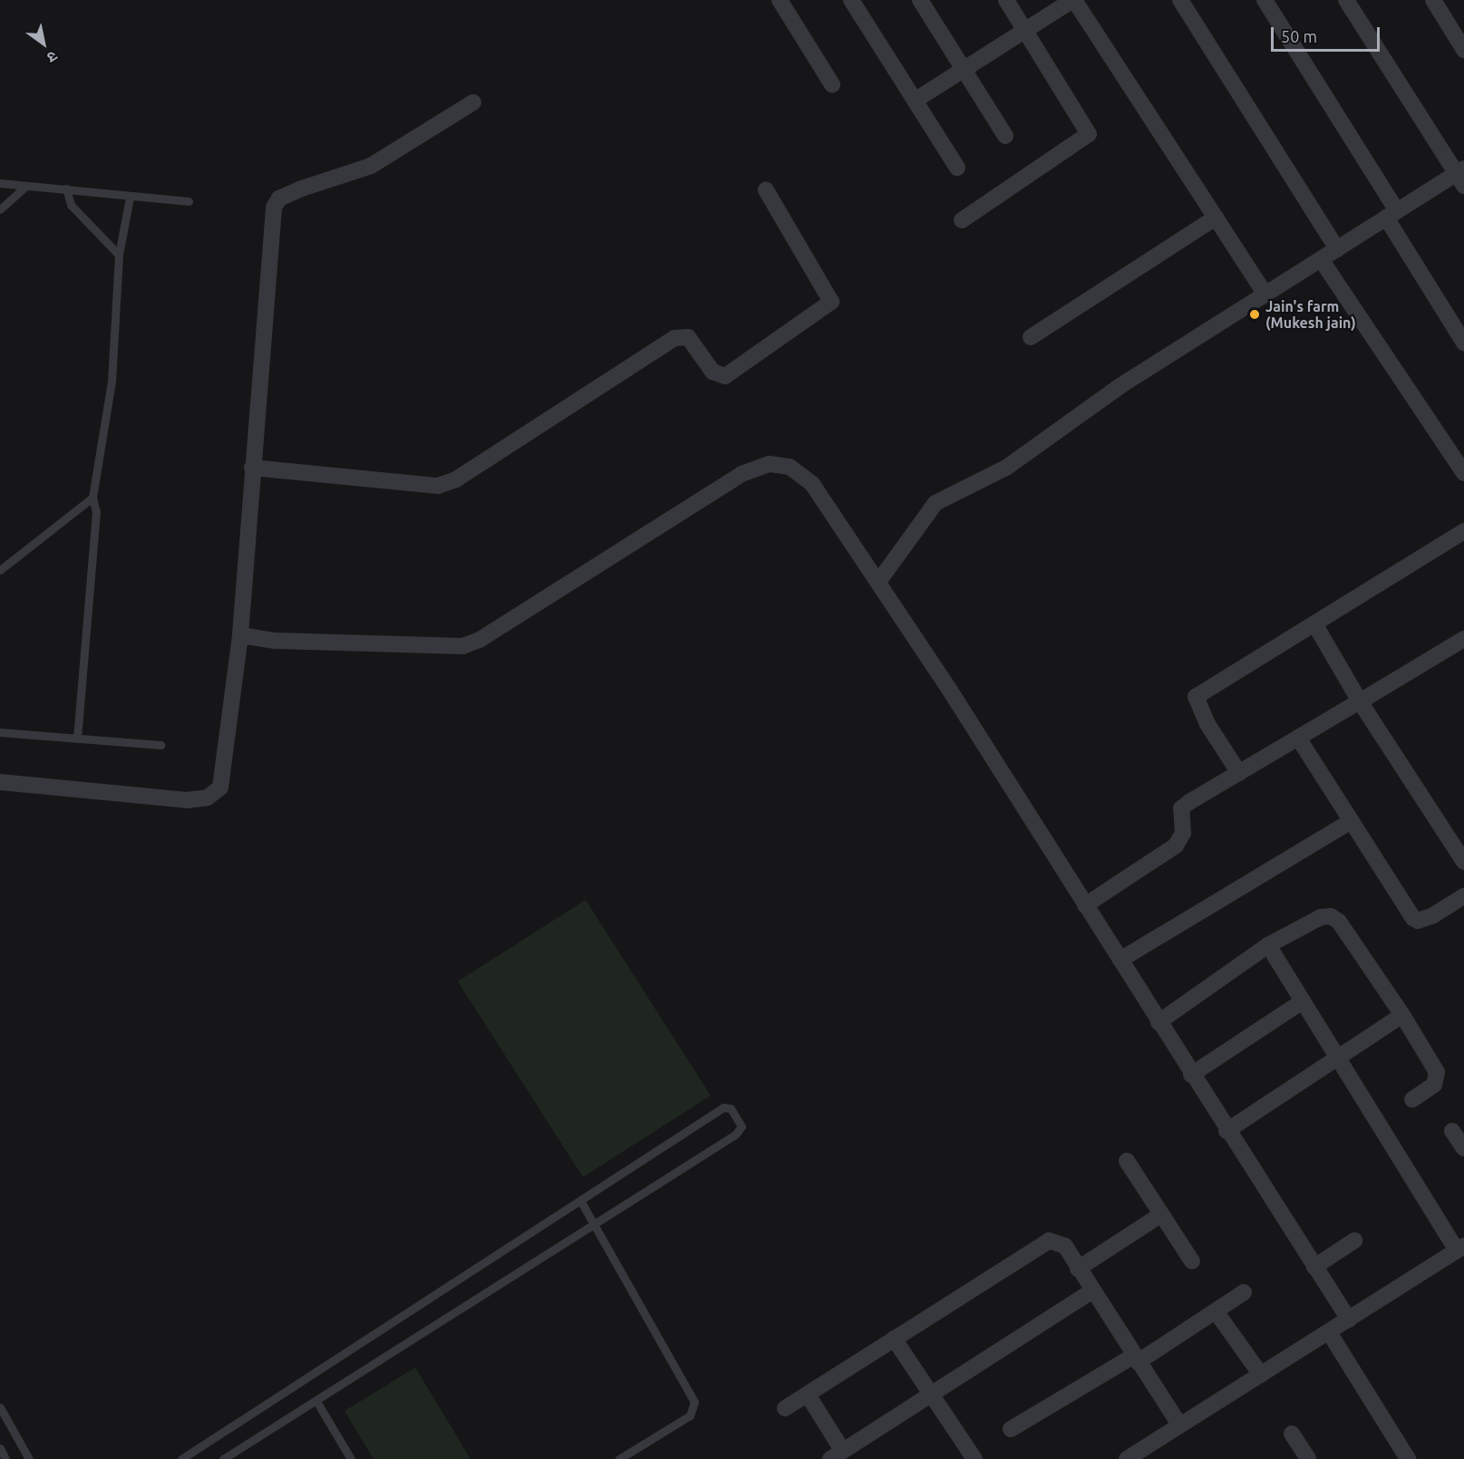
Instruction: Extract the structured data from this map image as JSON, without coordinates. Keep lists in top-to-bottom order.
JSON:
{
  "places": ["Jain's farm (Mukesh jain)"],
  "scale_bar": "50 m",
  "north": "bottom right"
}
